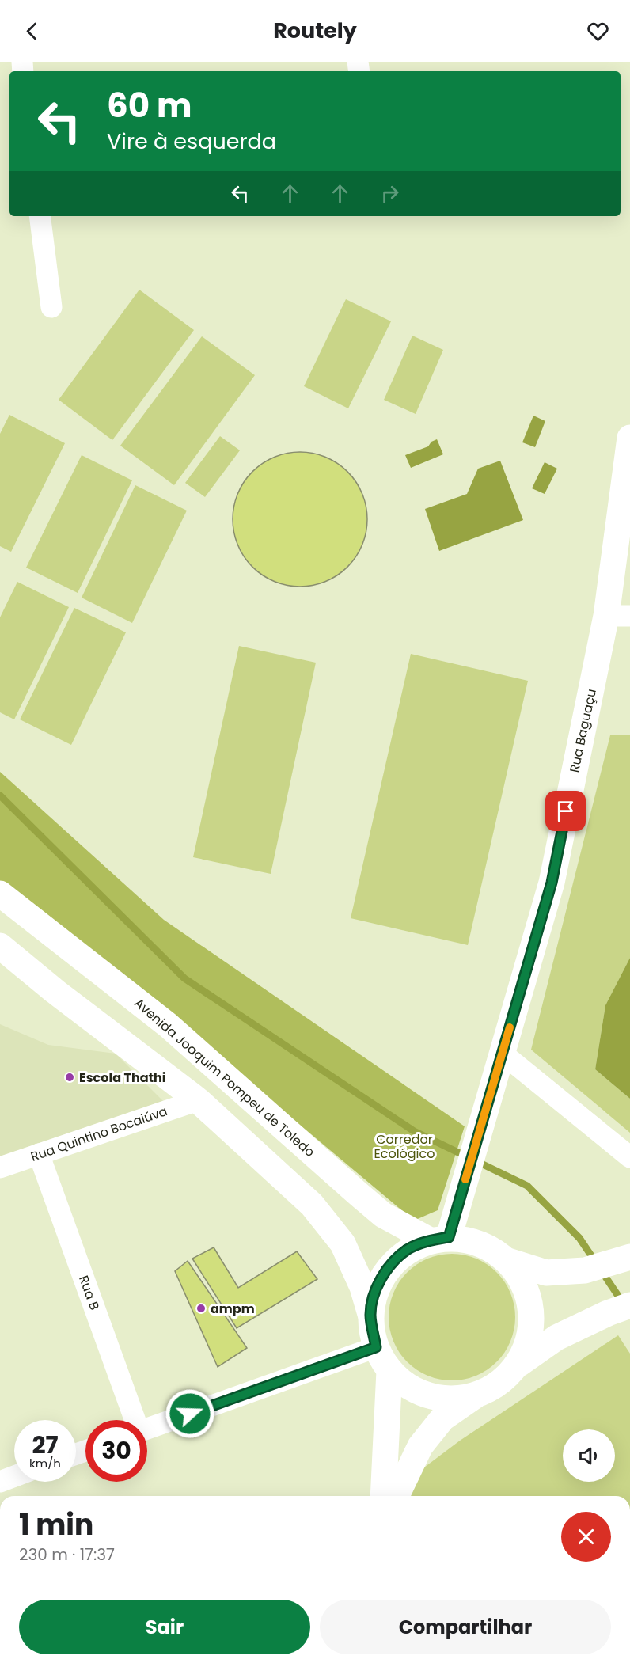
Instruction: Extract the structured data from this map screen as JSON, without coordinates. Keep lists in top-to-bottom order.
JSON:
{
  "streets": {
    "main road": ["Rua Baguaçu", "Avenida Joaquim Pompeu de Toledo"],
    "street": ["Rua Quintino Bocaiúva", "Rua B"]
  },
  "crossings": [
    ["Rua Baguaçu", "Avenida Joaquim Pompeu de Toledo"],
    ["Rua Quintino Bocaiúva", "Rua B"]
  ],
  "parks": ["Corredor Ecológico"],
  "places": ["Escola Thathi", "ampm"],
  "page": {
    "header": "Routely",
    "turn": ["60 m", "Vire à esquerda"],
    "speed": "27 km/h",
    "limit": "30",
    "heading": ["1 min", "230 m · 17:37"],
    "buttons": ["Sair", "Compartilhar"]
  }
}
